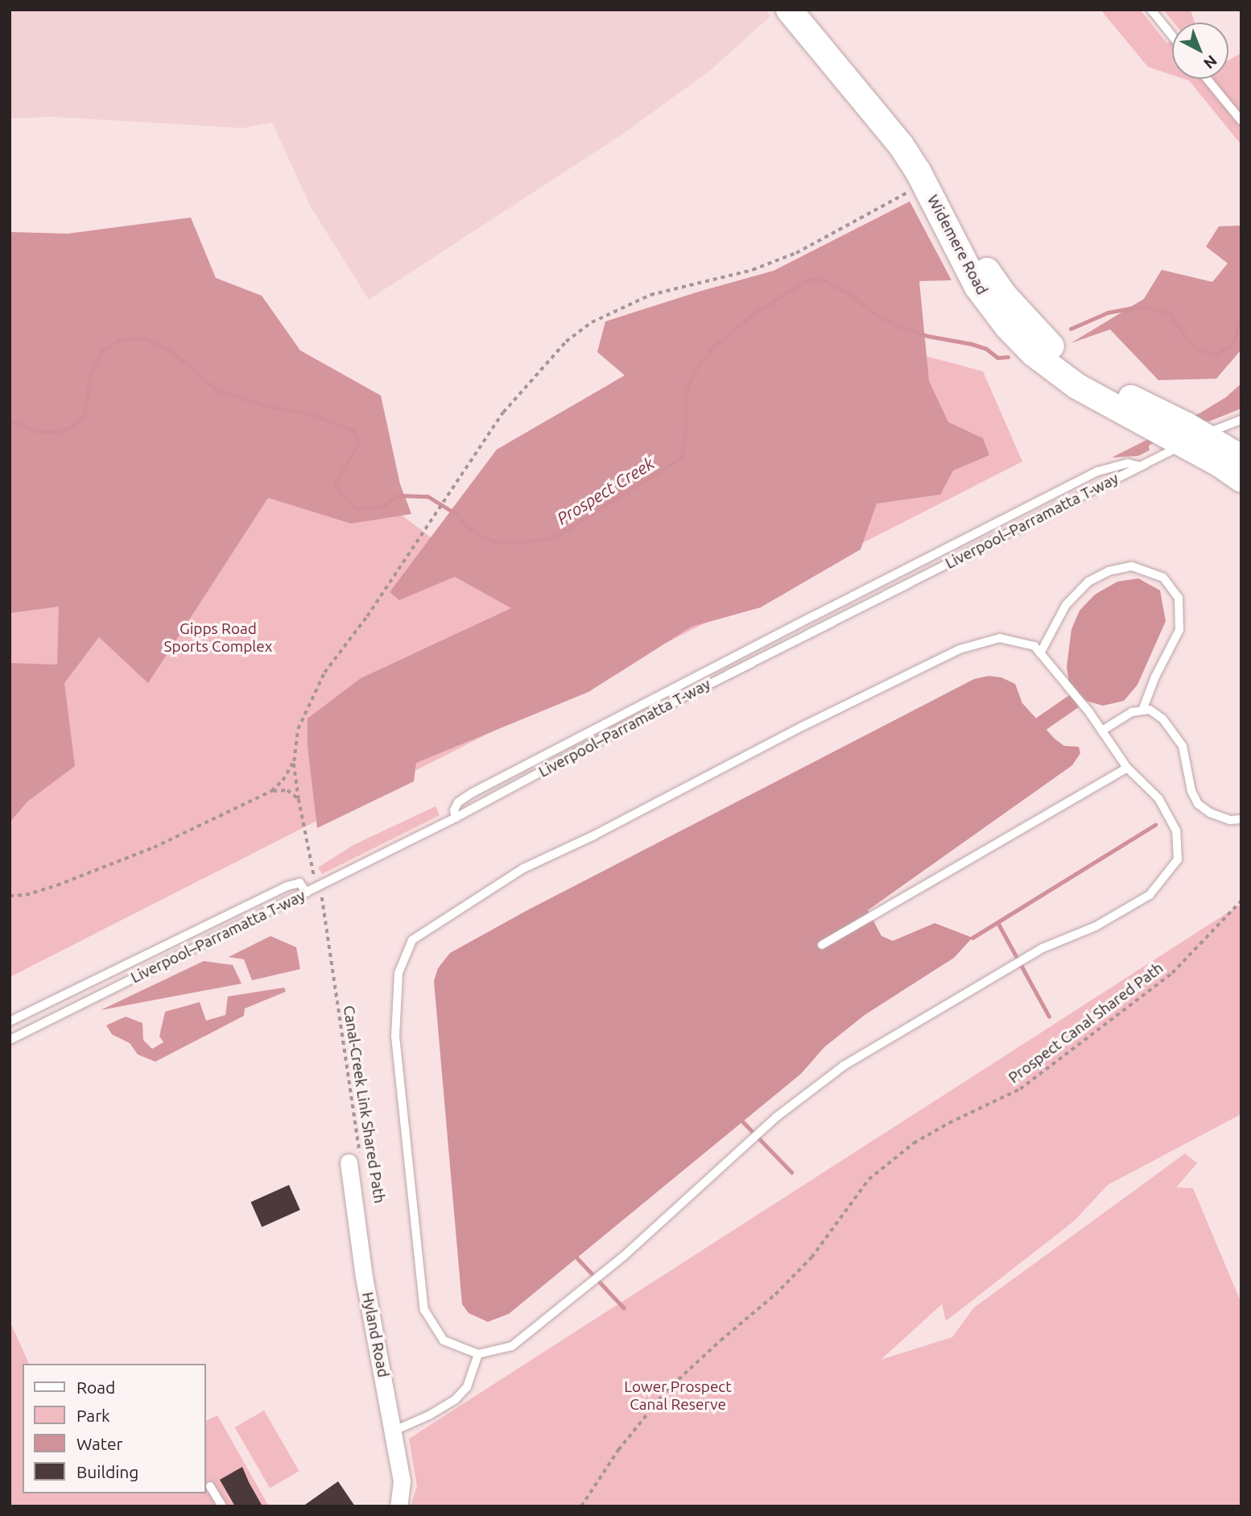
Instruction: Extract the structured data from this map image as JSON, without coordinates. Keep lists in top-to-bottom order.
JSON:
{
  "streets": {
    "main road": ["Widemere Road"],
    "street": ["Hyland Road"],
    "lane": ["Liverpool–Parramatta T-way"],
    "path": ["Prospect Canal Shared Path", "Canal-Creek Link Shared Path"]
  },
  "crossings": [
    ["Widemere Road", "Liverpool–Parramatta T-way"],
    ["Canal-Creek Link Shared Path", "Hyland Road"]
  ],
  "water": ["Prospect Creek"],
  "parks": ["Gipps Road Sports Complex", "Lower Prospect Canal Reserve"],
  "legend": [
    "Road",
    "Park",
    "Water",
    "Building"
  ],
  "north": "bottom right"
}
